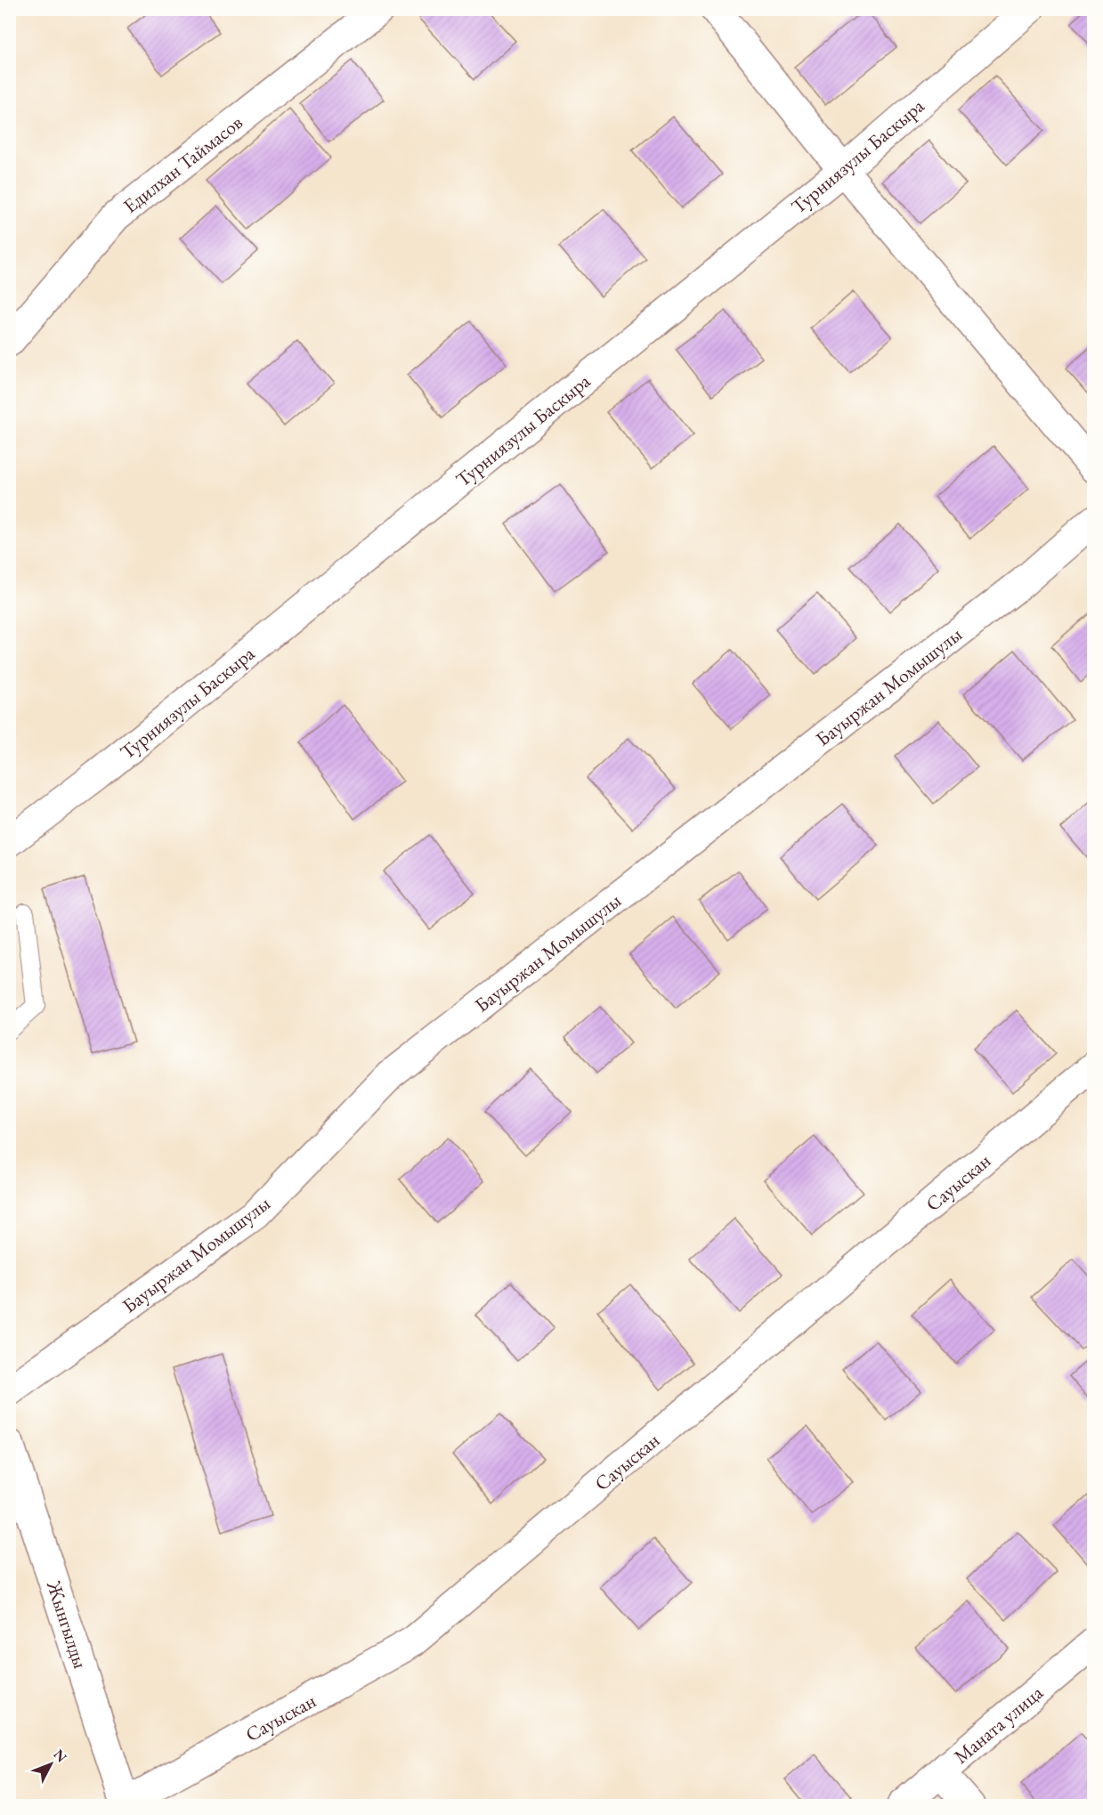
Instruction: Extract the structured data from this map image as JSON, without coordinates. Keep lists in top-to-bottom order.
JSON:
{
  "streets": {
    "street": [
      "Турниязулы Баскыра",
      "Едилхан Таймасов",
      "Бауыржан Момышулы",
      "Сауыскан",
      "Жынгылды",
      "Маната улица"
    ]
  },
  "crossings": [
    ["Сауыскан", "Жынгылды"]
  ],
  "north": "top right"
}
